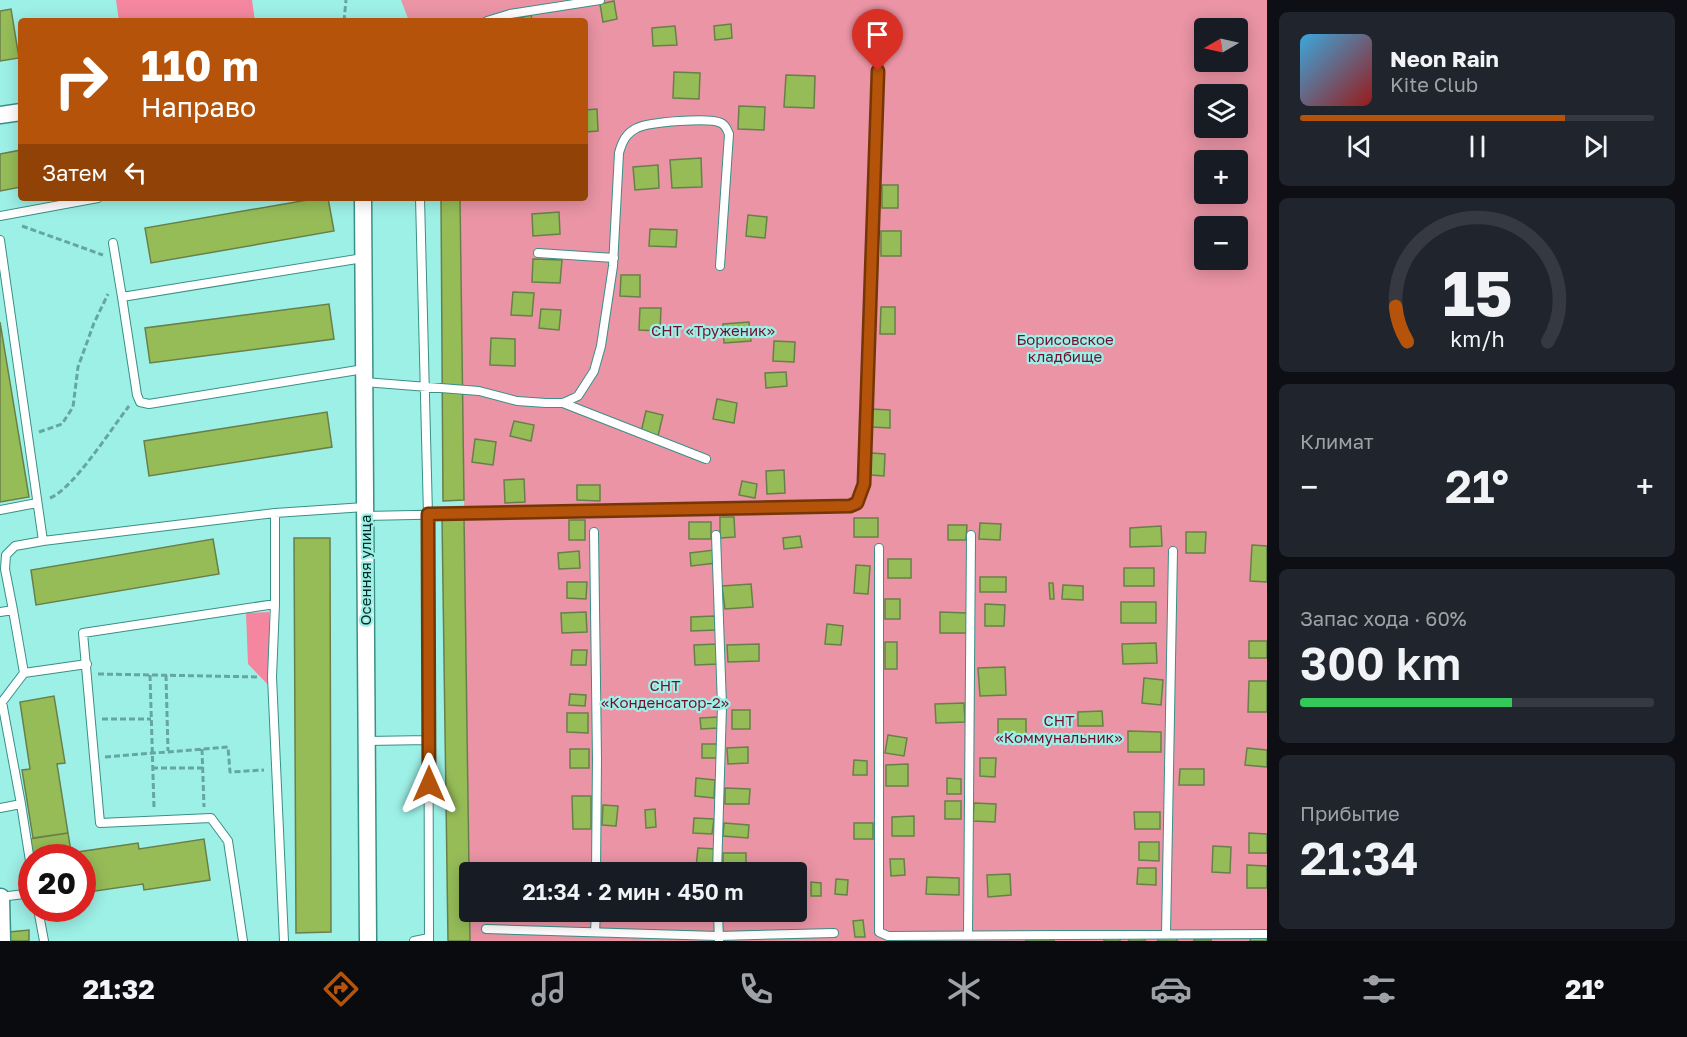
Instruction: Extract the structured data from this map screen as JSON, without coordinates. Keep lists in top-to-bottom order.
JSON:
{
  "streets": {
    "street": ["Осенняя улица"]
  },
  "parks": [
    "СНТ «Труженик»",
    "Борисовское кладбище",
    "СНТ «Конденсатор-2»",
    "СНТ «Коммунальник»"
  ],
  "north": "left",
  "page": {
    "map_buttons": ["+", "−"],
    "turn": ["110 m", "Направо"],
    "song": ["Neon Rain", "Kite Club"],
    "then": "Затем",
    "tile": [
      "Климат",
      ["Запас хода · 60%", "300 km"],
      ["Прибытие", "21:34"]
    ],
    "heat": ["−", "21°", "+"],
    "limit": "20",
    "trip": "21:34 · 2 мин · 450 m",
    "tabs": ["21:32", "21°"],
    "gauge": ["15", "km/h"]
  }
}
